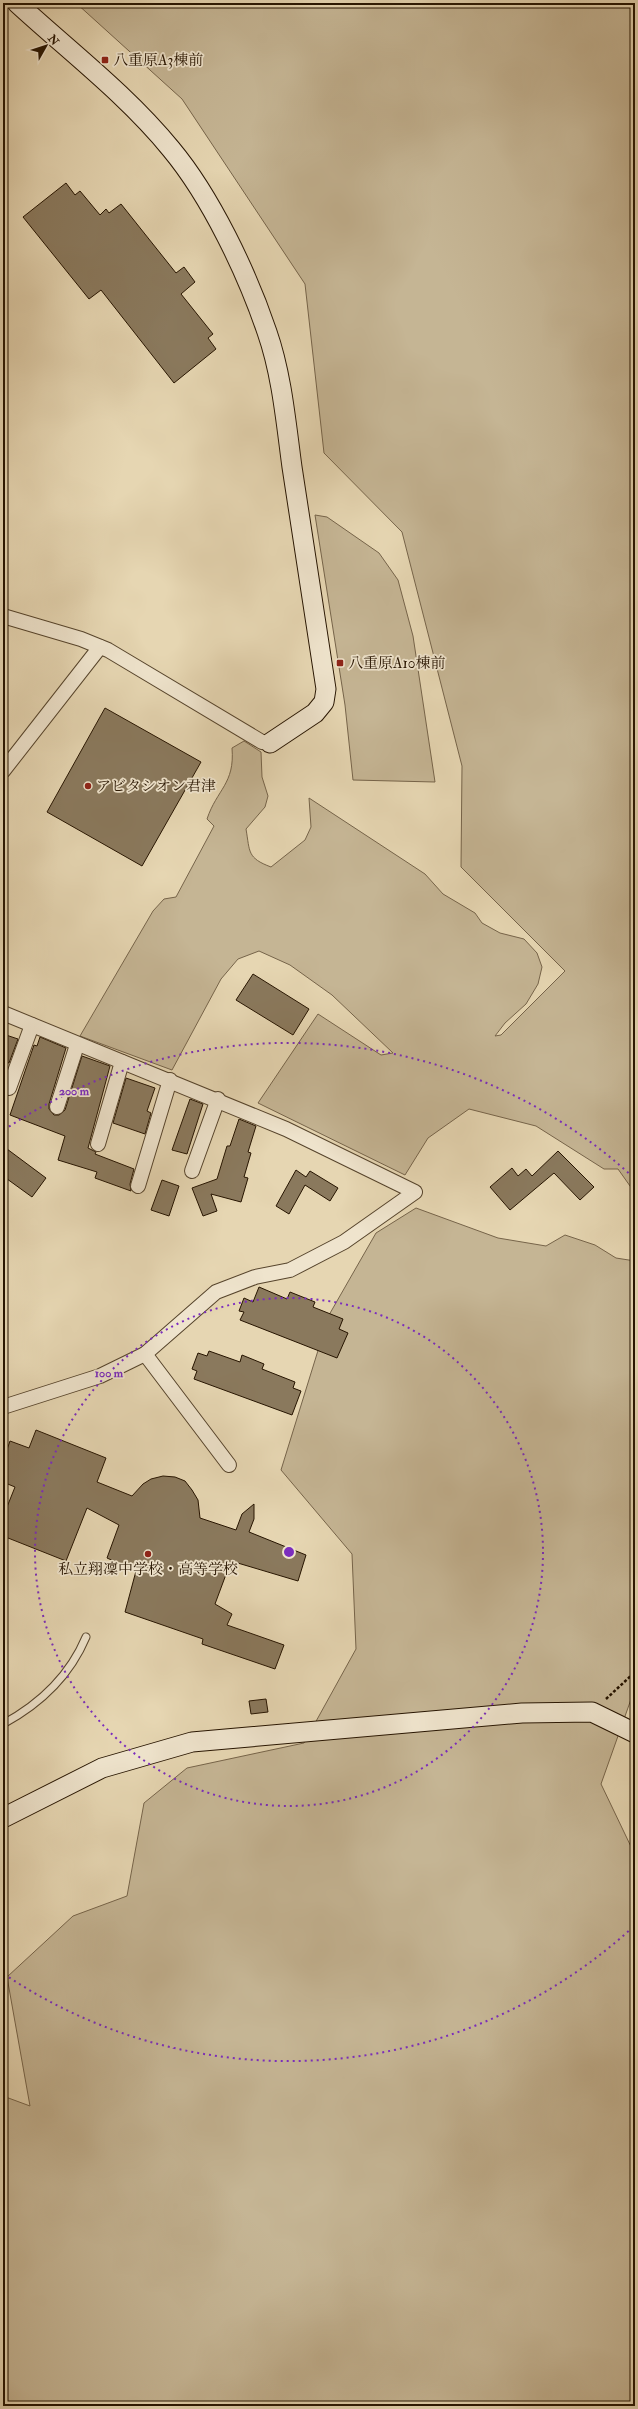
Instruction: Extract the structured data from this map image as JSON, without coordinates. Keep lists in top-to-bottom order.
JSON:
{
  "places": {
    "transit": ["八重原A3棟前", "八重原A10棟前"],
    "other": ["アビタシオン君津", "私立翔凜中学校・高等学校"]
  },
  "north": "top right",
  "rings": ["200 m", "100 m"]
}
